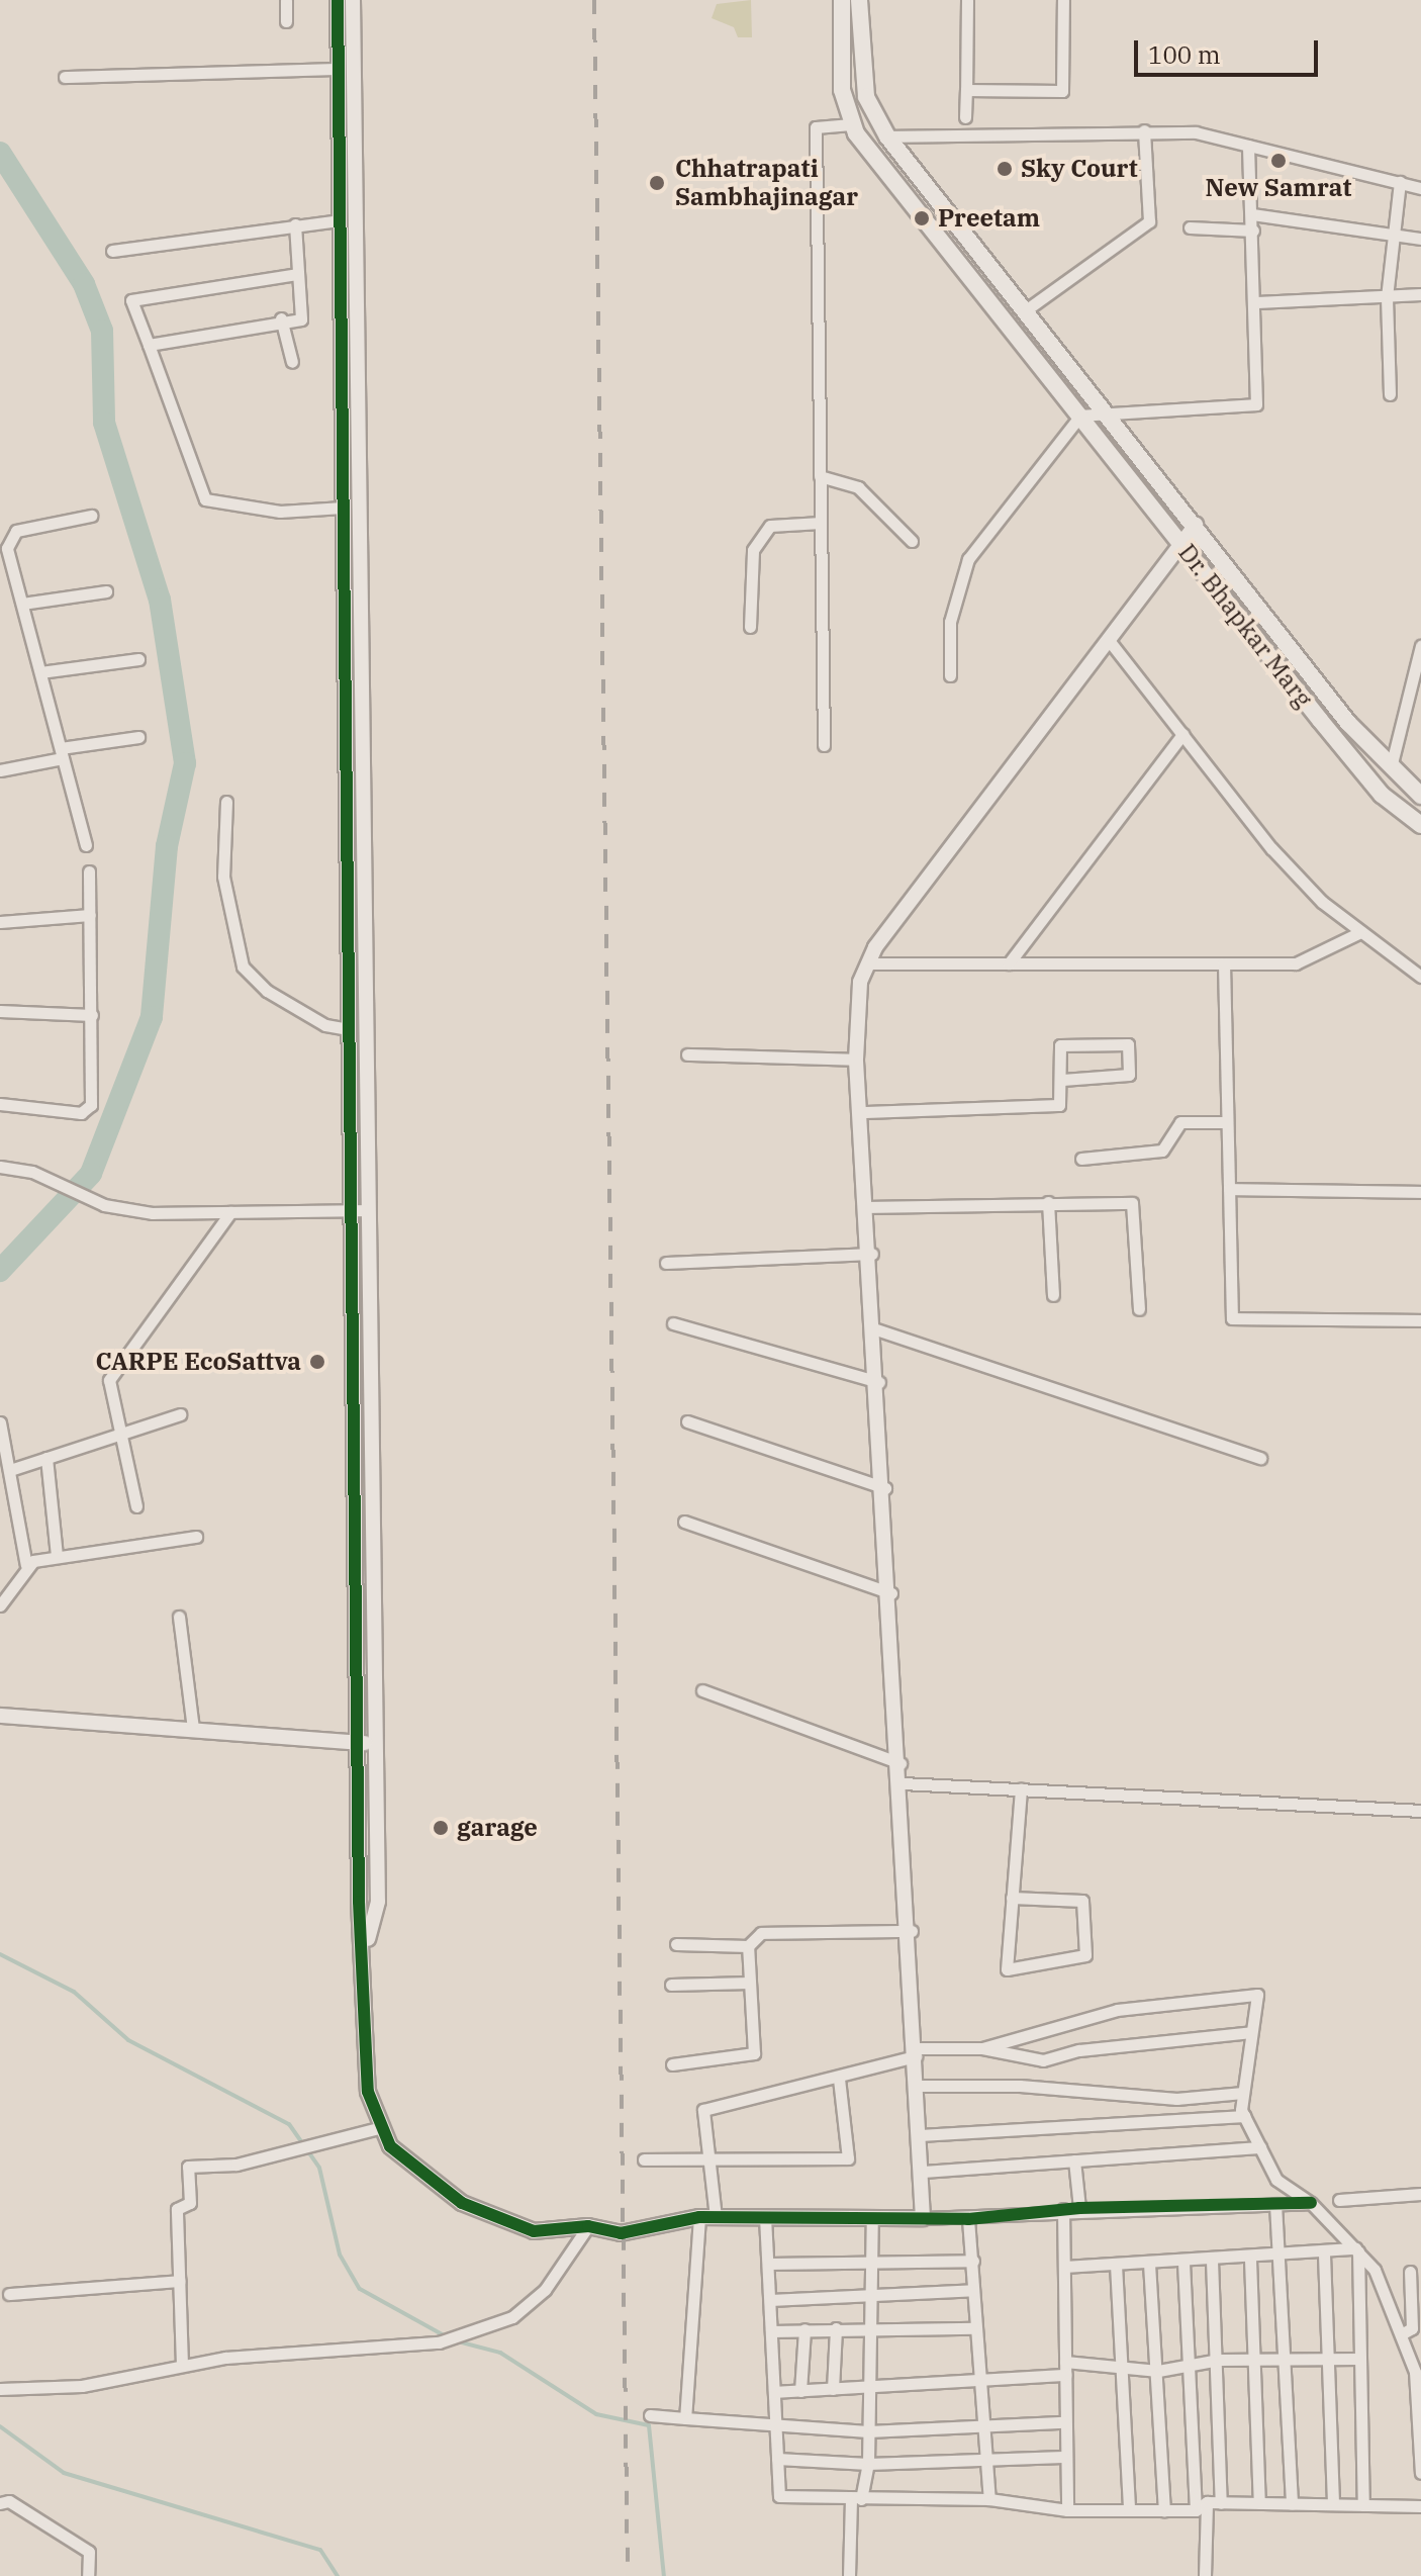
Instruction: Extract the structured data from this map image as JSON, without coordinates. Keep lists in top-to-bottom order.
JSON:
{
  "streets": {
    "main road": ["Dr. Bhapkar Marg"]
  },
  "places": [
    "New Samrat",
    "Sky Court",
    "Chhatrapati Sambhajinagar",
    "Preetam",
    "CARPE EcoSattva",
    "garage"
  ],
  "scale_bar": "100 m"
}
